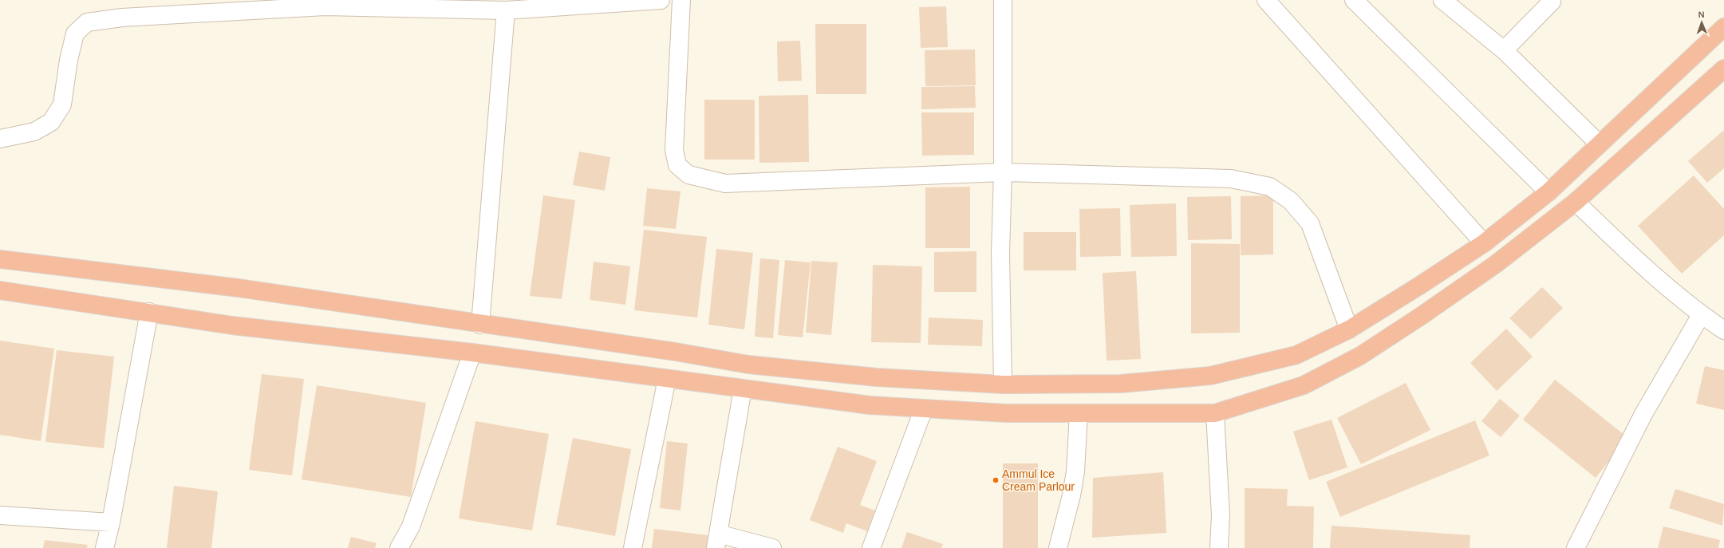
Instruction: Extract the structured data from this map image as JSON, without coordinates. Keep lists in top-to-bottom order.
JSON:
{
  "places": ["Ammul Ice Cream Parlour"],
  "north": "top"
}
